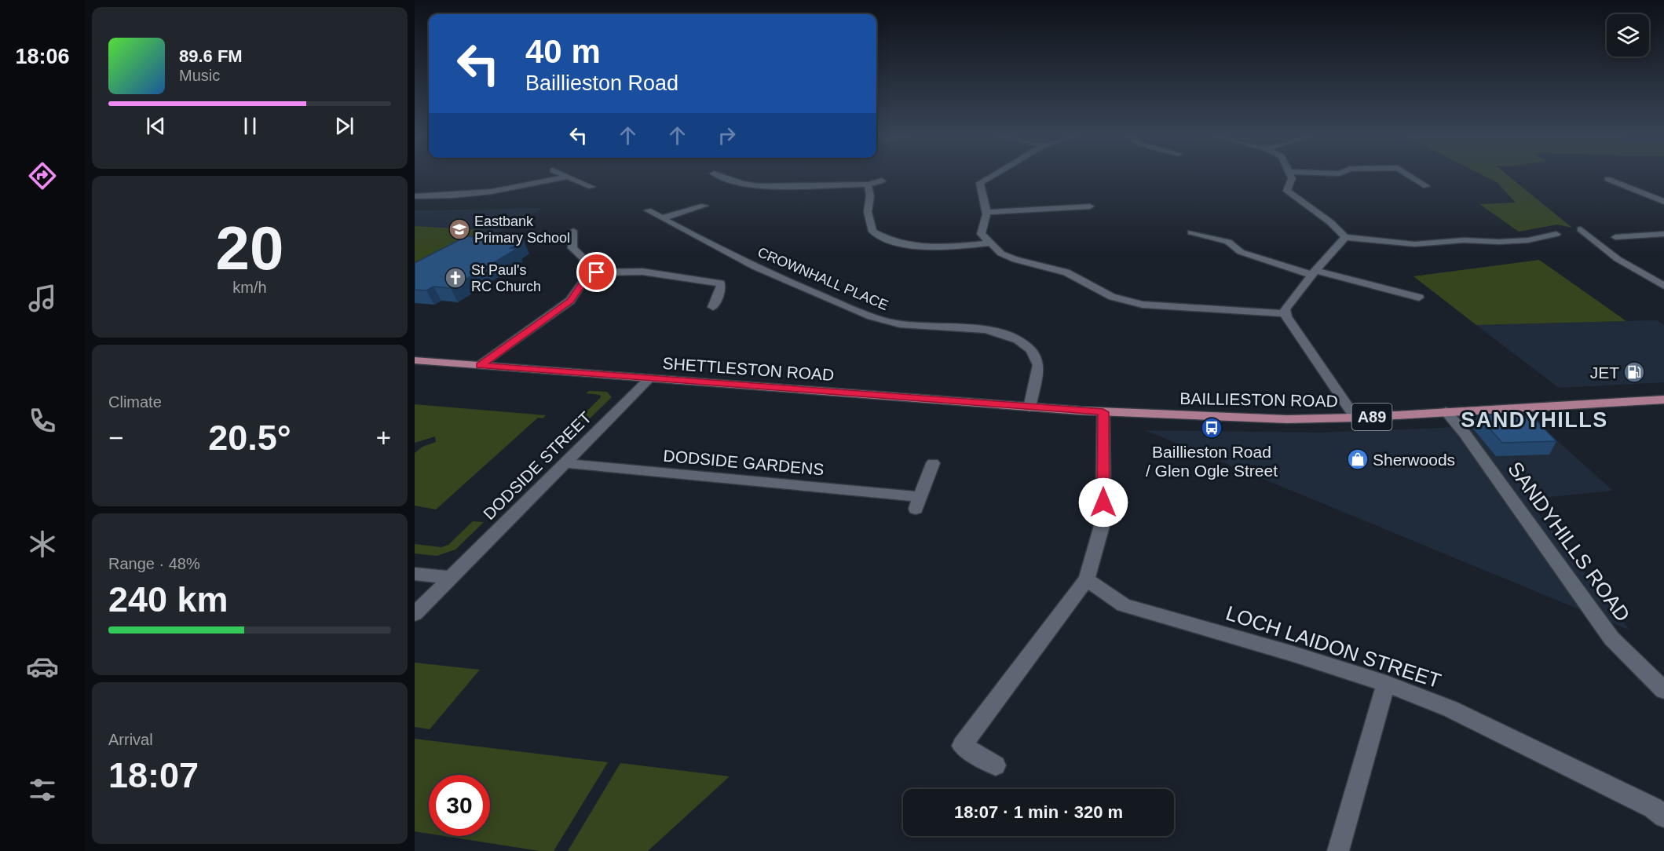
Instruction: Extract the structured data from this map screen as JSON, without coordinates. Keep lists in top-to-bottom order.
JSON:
{
  "streets": {
    "main road": ["SHETTLESTON ROAD", "BAILLIESTON ROAD", "A89"],
    "street": [
      "CROWNHALL PLACE",
      "DODSIDE GARDENS",
      "DODSIDE STREET",
      "SANDYHILLS ROAD",
      "LOCH LAIDON STREET"
    ]
  },
  "crossings": [
    ["CROWNHALL PLACE", "SHETTLESTON ROAD"],
    ["SHETTLESTON ROAD", "BAILLIESTON ROAD"],
    ["SHETTLESTON ROAD", "DODSIDE STREET"],
    ["BAILLIESTON ROAD", "SANDYHILLS ROAD"],
    ["DODSIDE GARDENS", "DODSIDE STREET"]
  ],
  "districts": ["SANDYHILLS"],
  "places": {
    "school or university": ["Eastbank Primary School"],
    "church": ["St Paul's RC Church"],
    "fuel station": ["JET"],
    "bus stop": ["Baillieston Road / Glen Ogle Street"],
    "shop": ["Sherwoods"]
  },
  "page": {
    "tabs": "18:06",
    "turn": ["40 m", "Baillieston Road"],
    "song": ["89.6 FM", "Music"],
    "tile": [
      ["20", "km/h"],
      "Climate",
      ["Range · 48%", "240 km"],
      ["Arrival", "18:07"]
    ],
    "heat": ["−", "20.5°", "+"],
    "limit": "30",
    "trip": "18:07 · 1 min · 320 m"
  }
}
